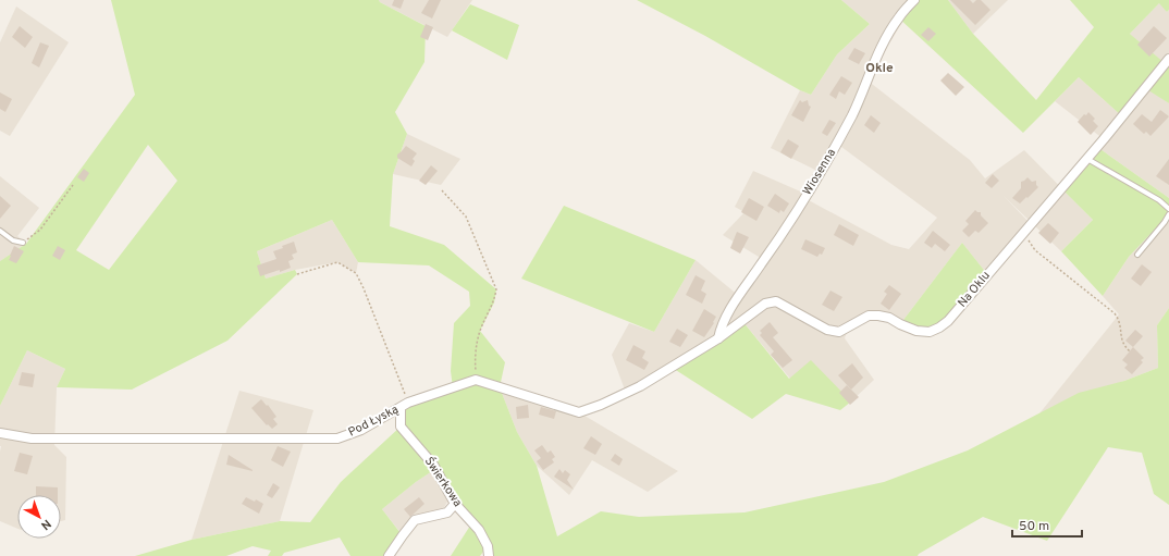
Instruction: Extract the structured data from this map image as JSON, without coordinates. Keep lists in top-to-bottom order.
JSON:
{
  "streets": {
    "street": [
      "Wiosenna",
      "Na Oklu",
      "Pod Łyską",
      "Świerkowa"
    ]
  },
  "crossings": [
    ["Wiosenna", "Na Oklu"],
    ["Pod Łyską", "Świerkowa"]
  ],
  "districts": ["Okle"],
  "scale_bar": "50 m",
  "north": "bottom right"
}
